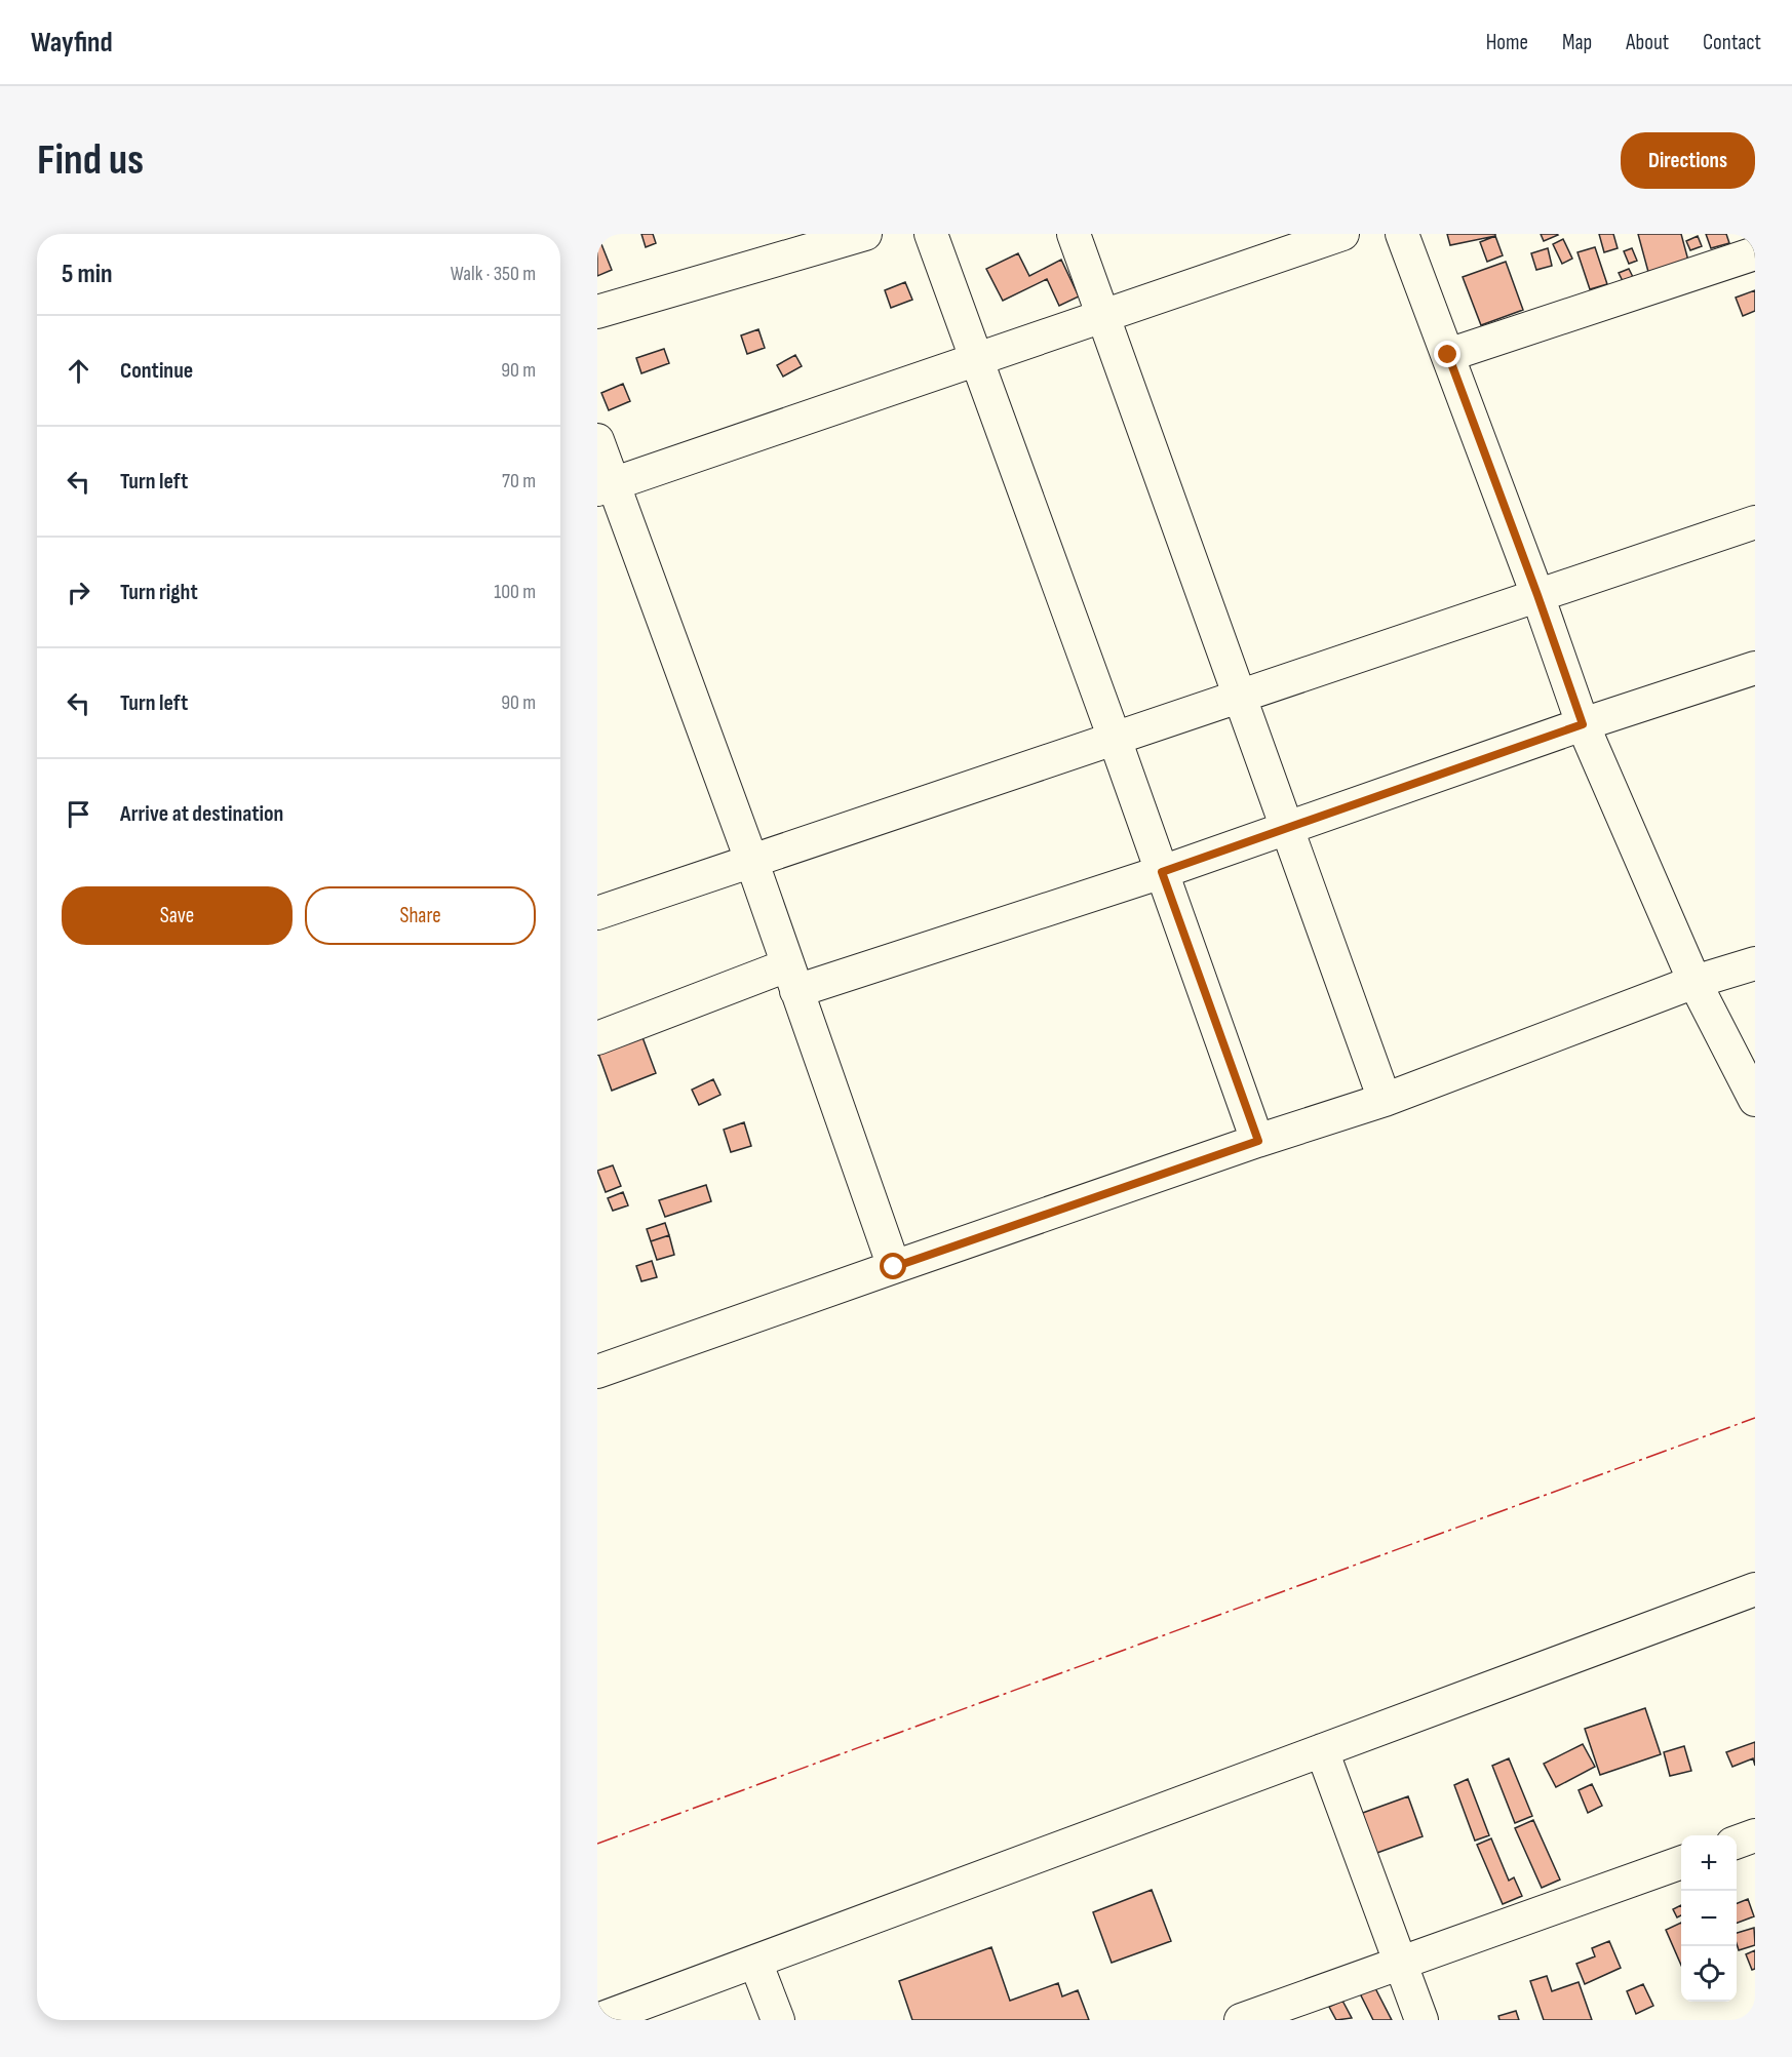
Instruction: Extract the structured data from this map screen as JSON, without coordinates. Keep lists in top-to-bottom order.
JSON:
{
  "page": {
    "header": "Wayfind",
    "nav": [
      "Home",
      "Map",
      "About",
      "Contact"
    ],
    "buttons": [
      "Directions",
      ["Save", "Share"]
    ],
    "title": "Find us",
    "heading": ["5 min", "Walk · 350 m"],
    "list": [
      ["Continue", "90 m"],
      ["Turn left", "70 m"],
      ["Turn right", "100 m"],
      ["Turn left", "90 m"],
      "Arrive at destination"
    ],
    "map_buttons": ["+", "−"]
  }
}
